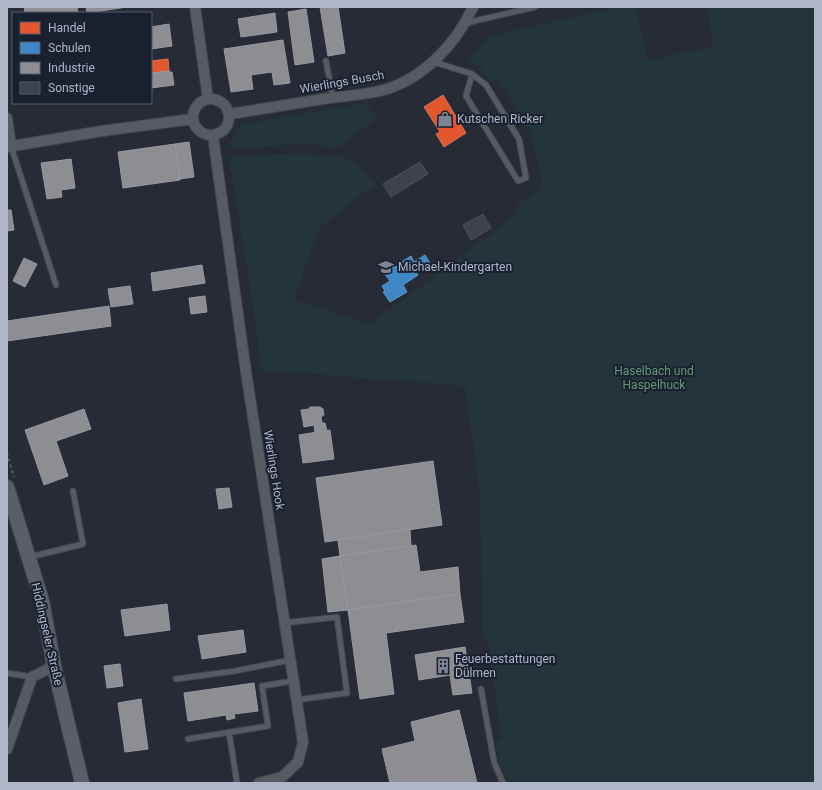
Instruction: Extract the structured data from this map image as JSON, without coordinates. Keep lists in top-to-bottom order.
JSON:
{
  "streets": {
    "street": ["Wierlings Busch", "Wierlings Hook", "Hiddingseler Straße"]
  },
  "crossings": [
    ["Wierlings Busch", "Wierlings Hook"]
  ],
  "parks": ["Haselbach und Haspelhuck"],
  "places": {
    "shop": ["Kutschen Ricker"],
    "school or university": ["Michael-Kindergarten"],
    "building": ["Feuerbestattungen Dülmen"]
  },
  "legend": [
    "Handel",
    "Schulen",
    "Industrie",
    "Sonstige"
  ]
}
